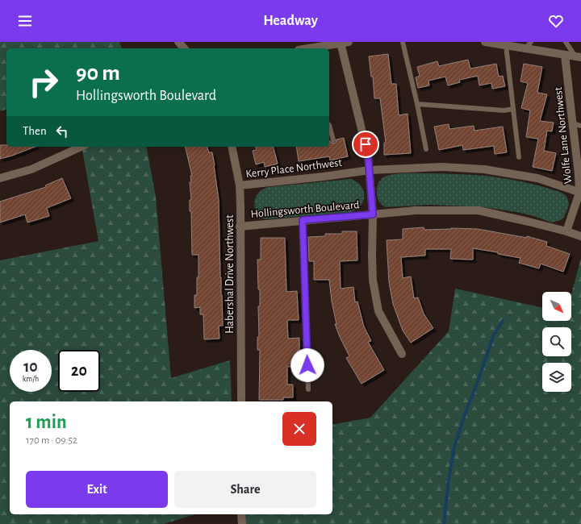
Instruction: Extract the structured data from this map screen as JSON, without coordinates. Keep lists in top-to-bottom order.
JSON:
{
  "streets": {
    "street": [
      "Wolfe Lane Northwest",
      "Kerry Place Northwest",
      "Hollingsworth Boulevard",
      "Habershal Drive Northwest"
    ]
  },
  "crossings": [
    ["Wolfe Lane Northwest", "Kerry Place Northwest"],
    ["Wolfe Lane Northwest", "Hollingsworth Boulevard"],
    ["Kerry Place Northwest", "Habershal Drive Northwest"],
    ["Hollingsworth Boulevard", "Habershal Drive Northwest"]
  ],
  "north": "bottom right",
  "page": {
    "header": "Headway",
    "turn": ["90 m", "Hollingsworth Boulevard"],
    "then": "Then",
    "speed": "10 km/h",
    "limit": "20",
    "heading": ["1 min", "170 m · 09:52"],
    "buttons": ["Exit", "Share"]
  }
}
